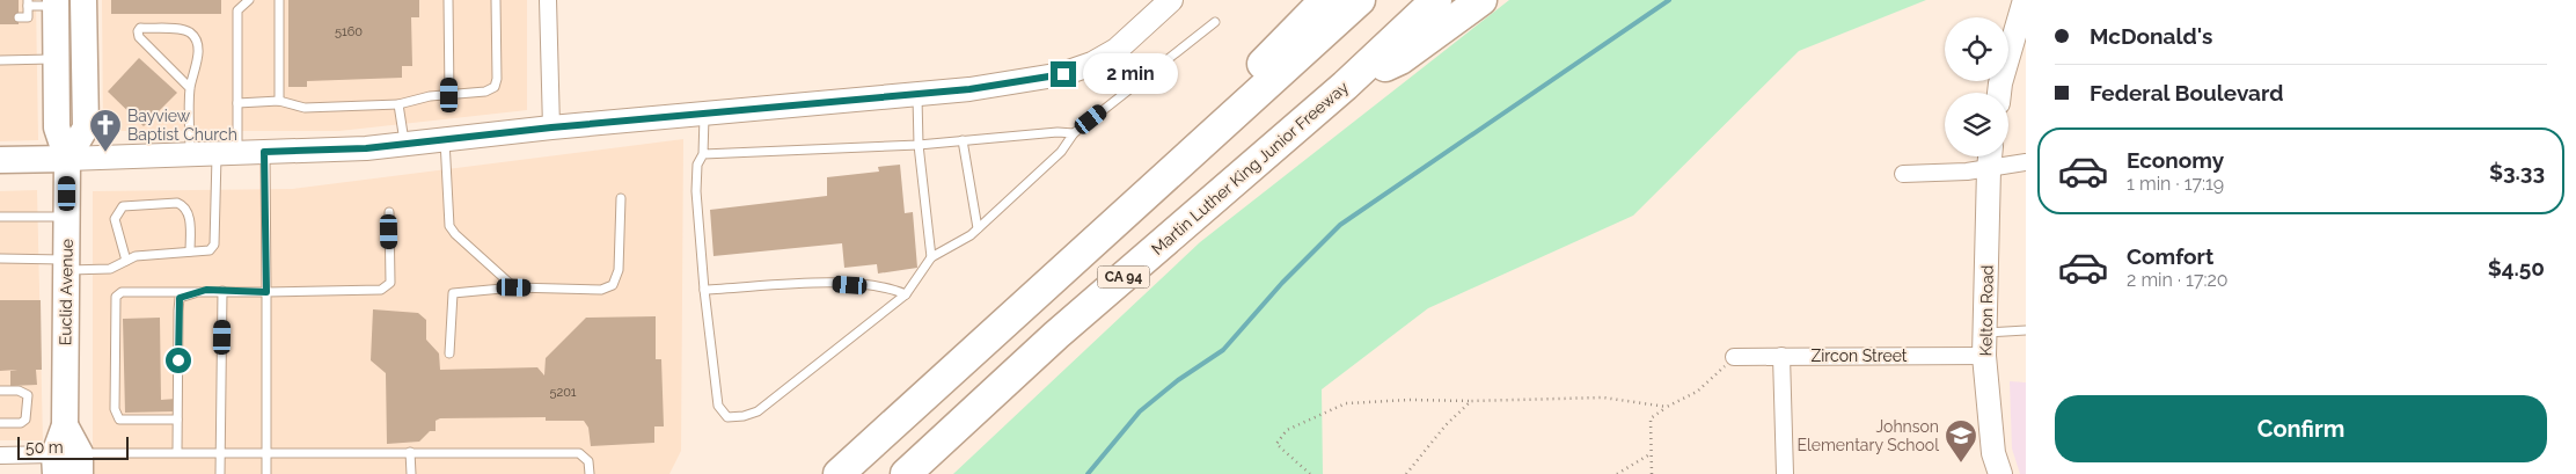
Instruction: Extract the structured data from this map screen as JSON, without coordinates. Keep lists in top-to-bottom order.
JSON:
{
  "streets": {
    "highway": ["Martin Luther King Junior Freeway", "CA 94"],
    "main road": ["Euclid Avenue", "Kelton Road"],
    "street": ["Zircon Street"]
  },
  "crossings": [
    ["Kelton Road", "Zircon Street"]
  ],
  "places": {
    "church": ["Bayview Baptist Church"],
    "school or university": ["Johnson Elementary School"]
  },
  "house_numbers": ["5160", "5201"],
  "scale_bar": "50 m",
  "page": {
    "banner": ["McDonald's", "Federal Boulevard"],
    "bubble": "2 min",
    "list": [
      {
        "name": "Economy",
        "note": "1 min · 17:19",
        "value": "$3.33"
      },
      {
        "name": "Comfort",
        "note": "2 min · 17:20",
        "value": "$4.50"
      }
    ],
    "buttons": "Confirm",
    "scale": "50 m"
  }
}
